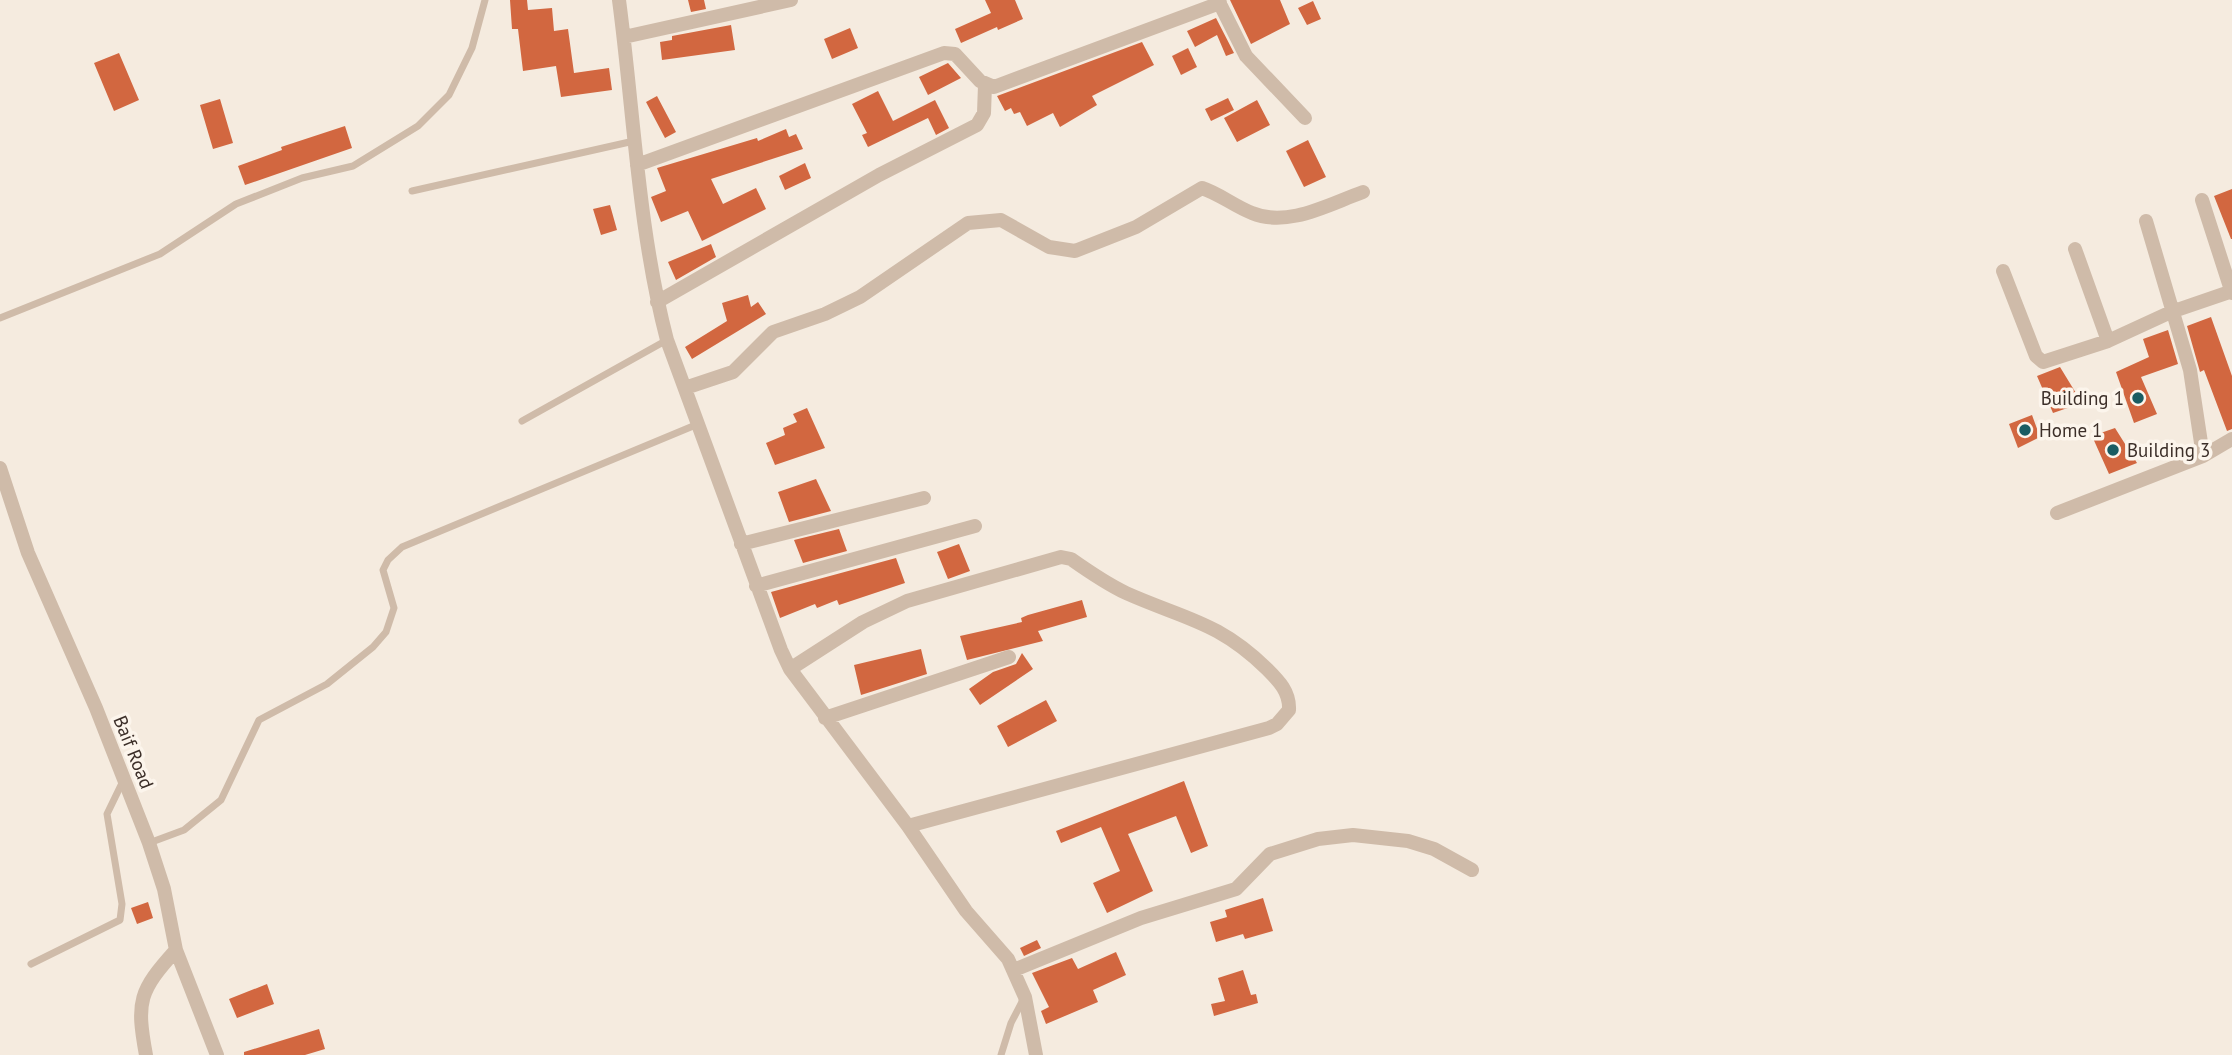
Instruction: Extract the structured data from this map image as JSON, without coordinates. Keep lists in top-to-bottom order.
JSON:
{
  "streets": {
    "street": ["Baif Road"]
  },
  "places": ["Building 1", "Home 1", "Building 3"]
}
